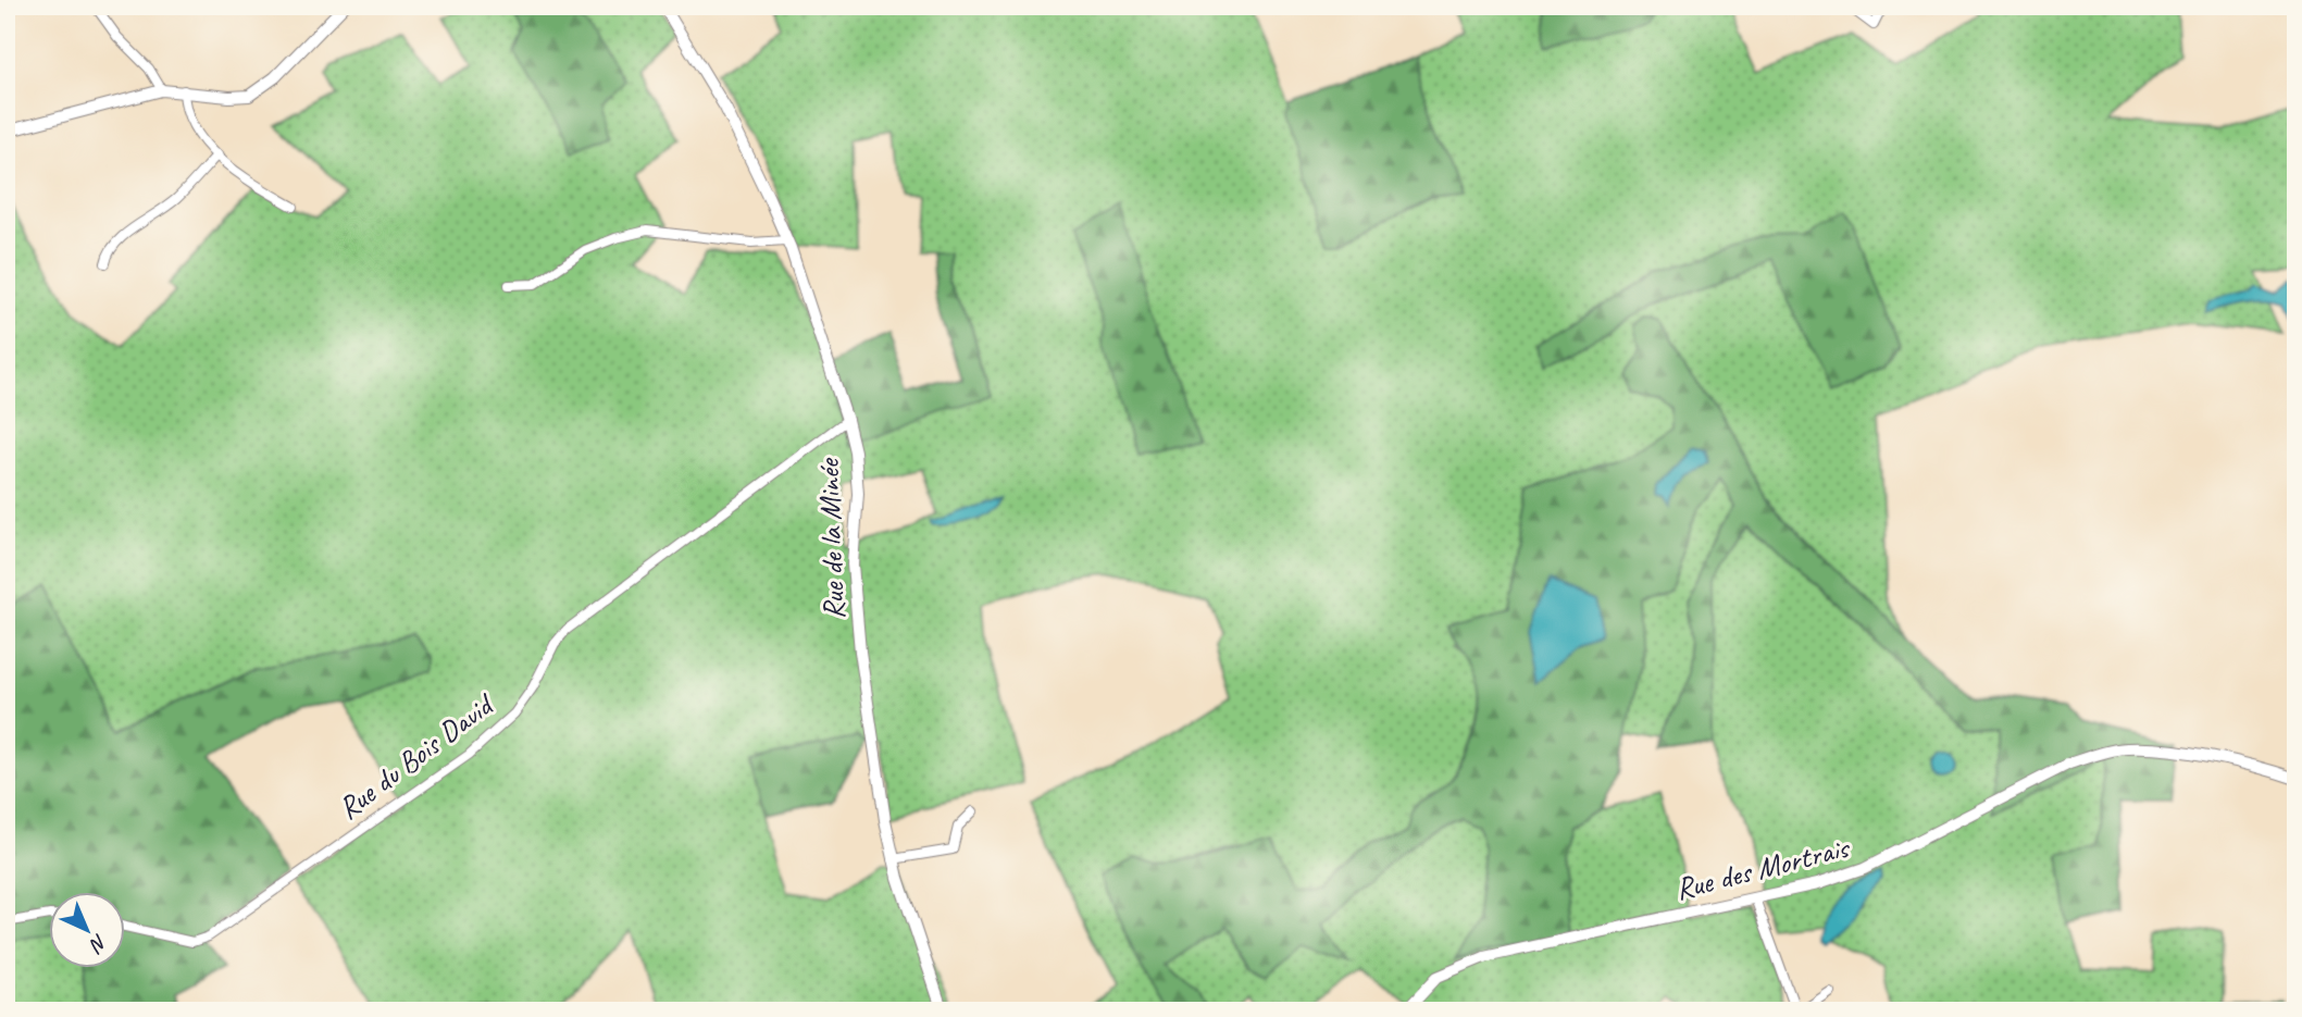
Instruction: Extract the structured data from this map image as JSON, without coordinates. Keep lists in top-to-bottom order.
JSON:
{
  "streets": {
    "street": ["Rue de la Minée", "Rue du Bois David", "Rue des Mortrais"]
  },
  "crossings": [
    ["Rue de la Minée", "Rue du Bois David"]
  ],
  "north": "bottom right"
}
